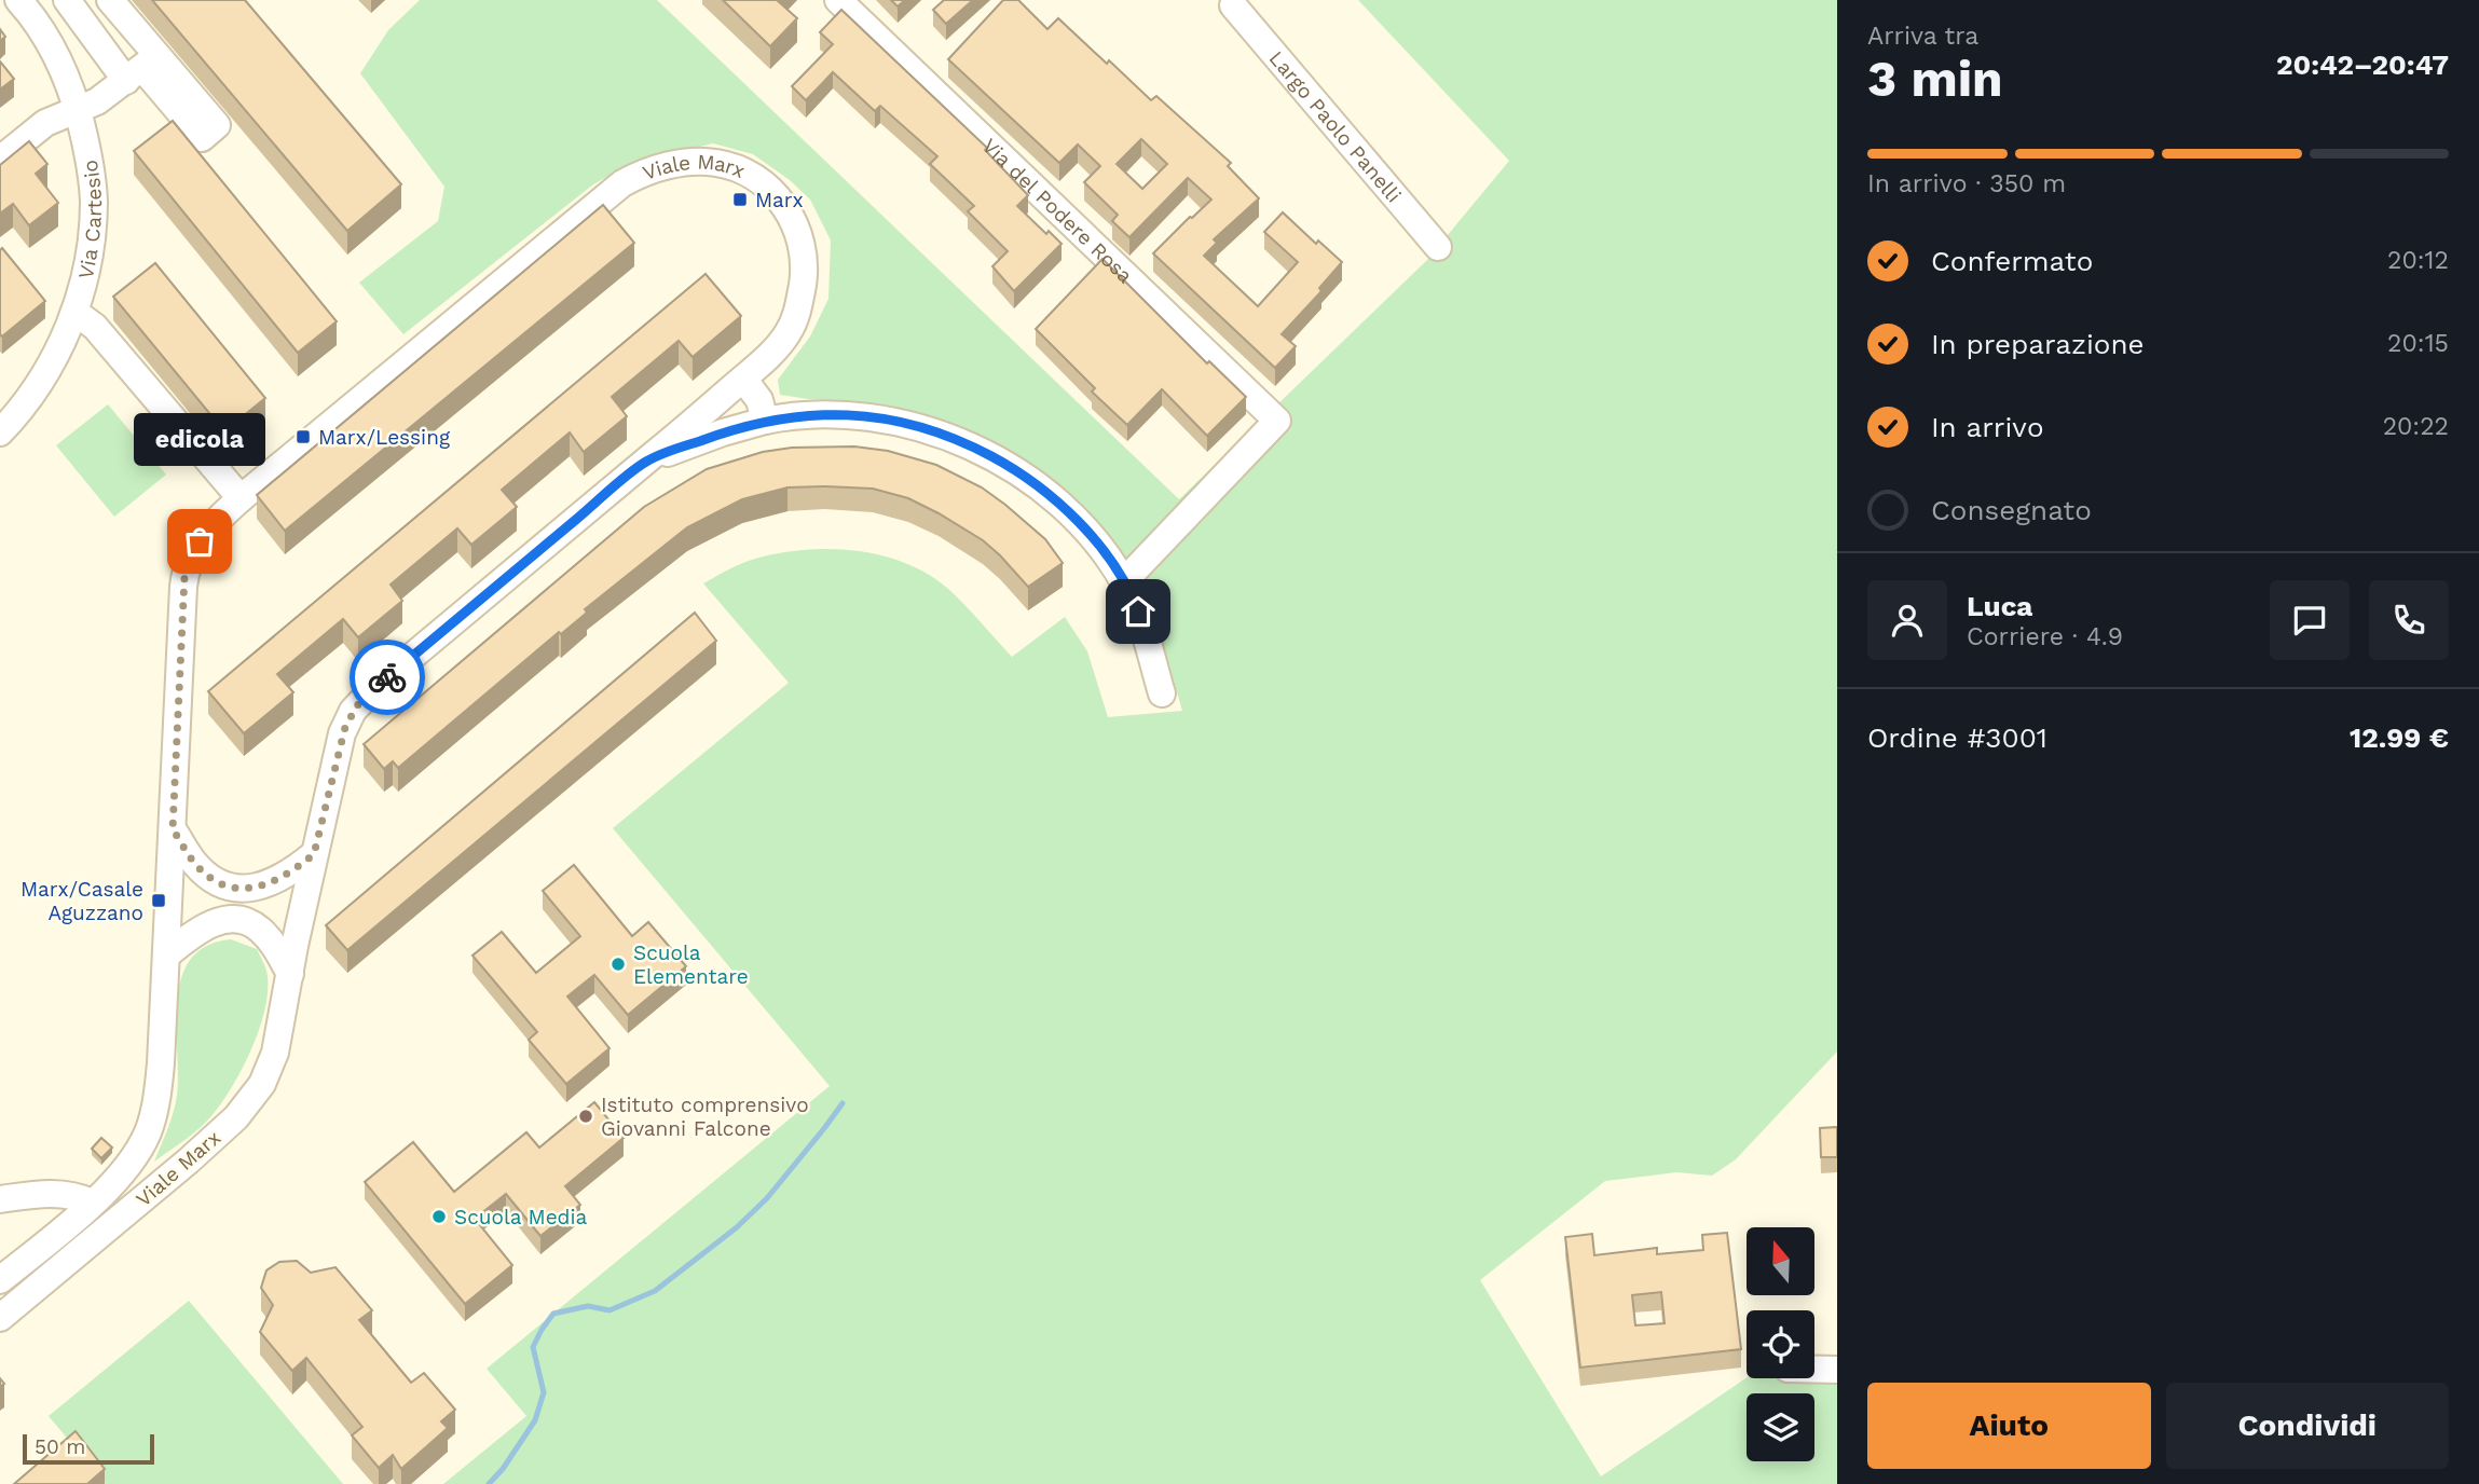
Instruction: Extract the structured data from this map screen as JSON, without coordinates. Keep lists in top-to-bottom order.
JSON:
{
  "streets": {
    "street": [
      "Largo Paolo Panelli",
      "Viale Marx",
      "Via del Podere Rosa",
      "Via Cartesio"
    ]
  },
  "places": {
    "transit": ["Marx", "Marx/Lessing", "Marx/Casale Aguzzano"],
    "other": [
      "edicola",
      "Scuola Elementare",
      "Istituto comprensivo Giovanni Falcone",
      "Scuola Media"
    ]
  },
  "scale_bar": "50 m",
  "north": "top",
  "page": {
    "heading": ["3 min", "Arriva tra", "20:42–20:47"],
    "panel": [
      "Luca",
      "Corriere · 4.9",
      "Ordine #3001",
      "12.99 €"
    ],
    "bar": "In arrivo · 350 m",
    "list": [
      ["Confermato", "20:12"],
      ["In preparazione", "20:15"],
      ["In arrivo", "20:22"],
      "Consegnato"
    ],
    "bubble": "edicola",
    "buttons": ["Aiuto", "Condividi"],
    "scale": "50 m"
  }
}
